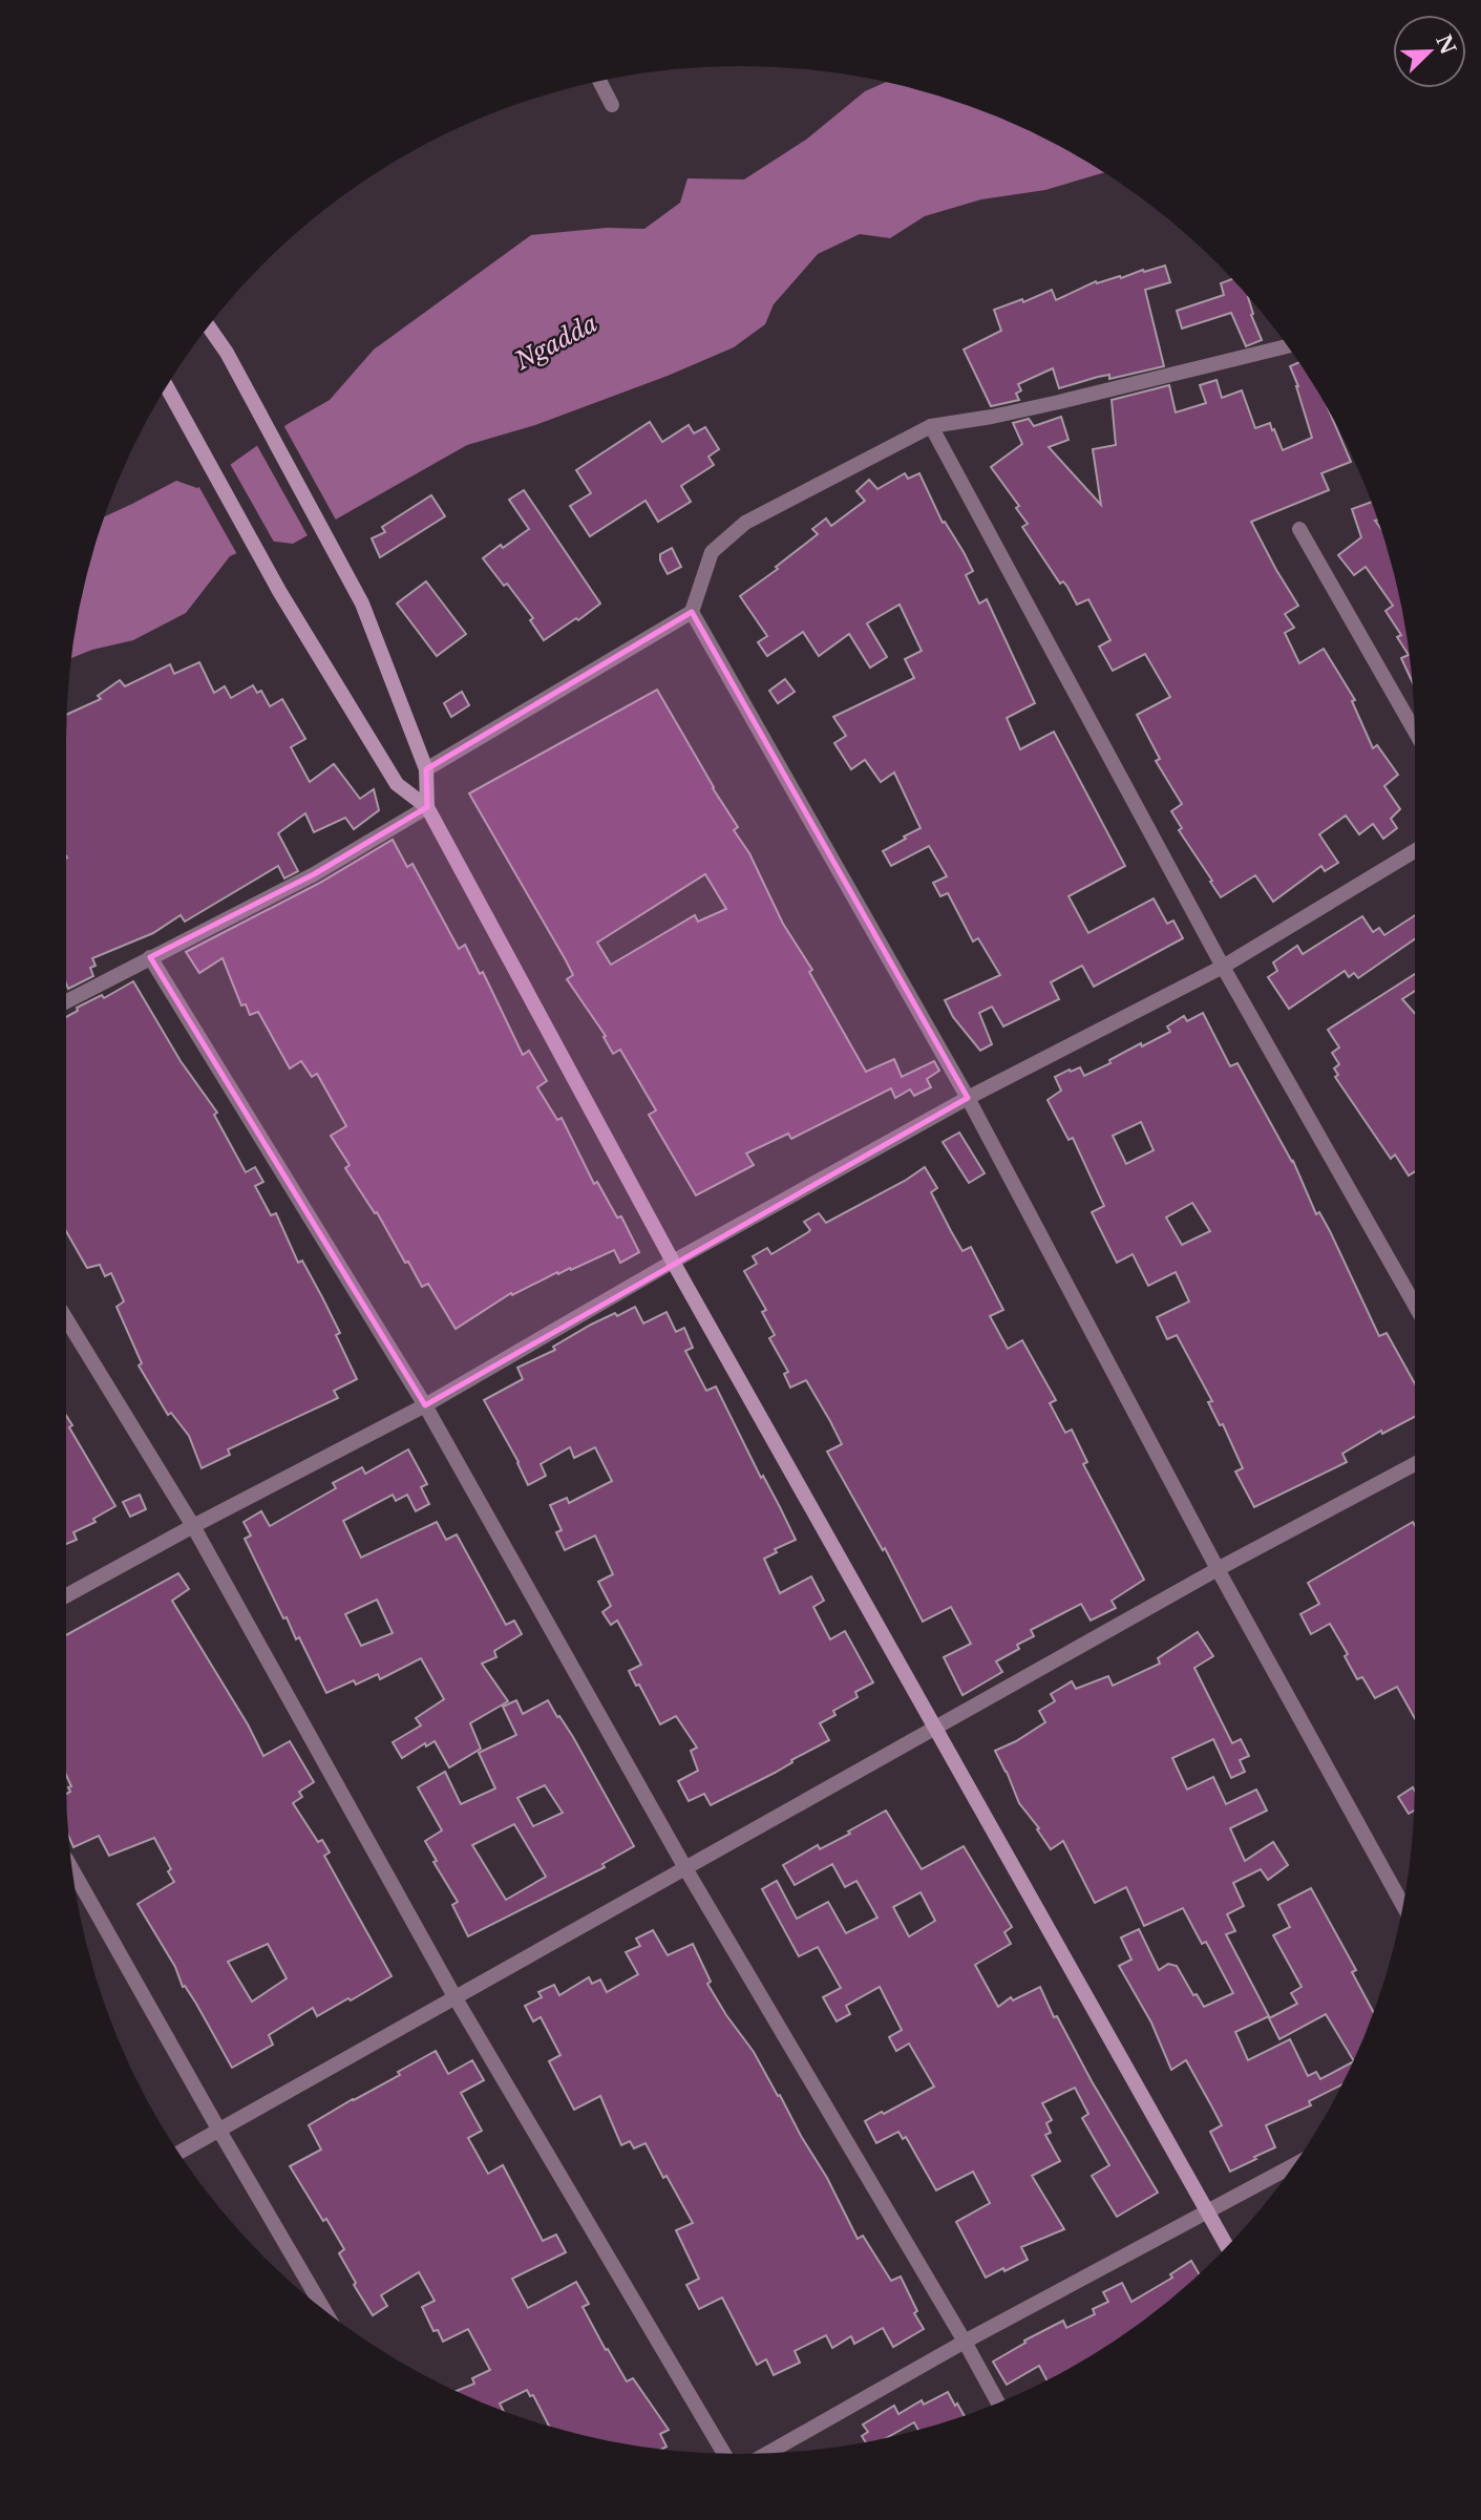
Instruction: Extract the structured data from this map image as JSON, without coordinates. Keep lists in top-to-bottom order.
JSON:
{
  "water": ["Ngadda"],
  "north": "top right"
}
